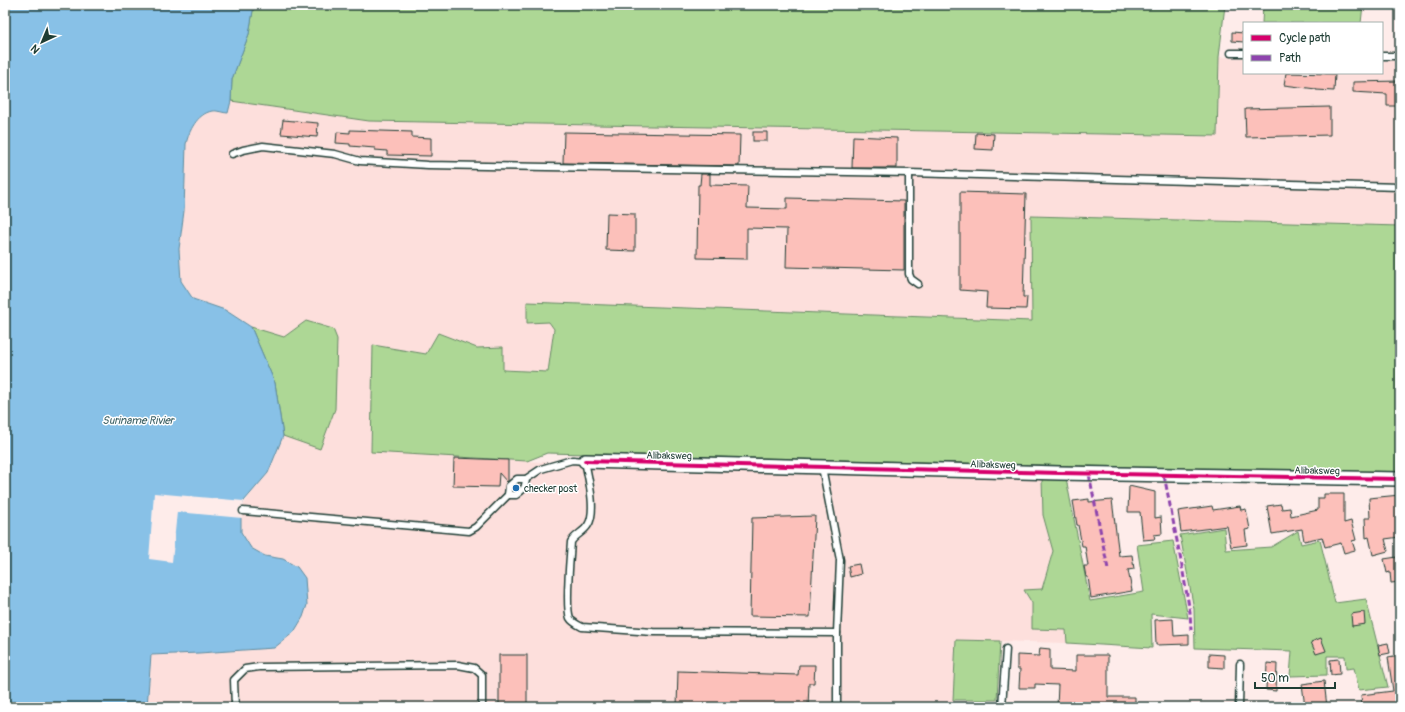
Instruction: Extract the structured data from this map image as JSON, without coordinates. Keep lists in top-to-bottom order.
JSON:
{
  "streets": {
    "street": ["Alibaksweg"]
  },
  "water": ["Suriname Rivier"],
  "places": ["checker post"],
  "legend": ["Cycle path", "Path"],
  "scale_bar": "50 m",
  "north": "bottom left"
}
